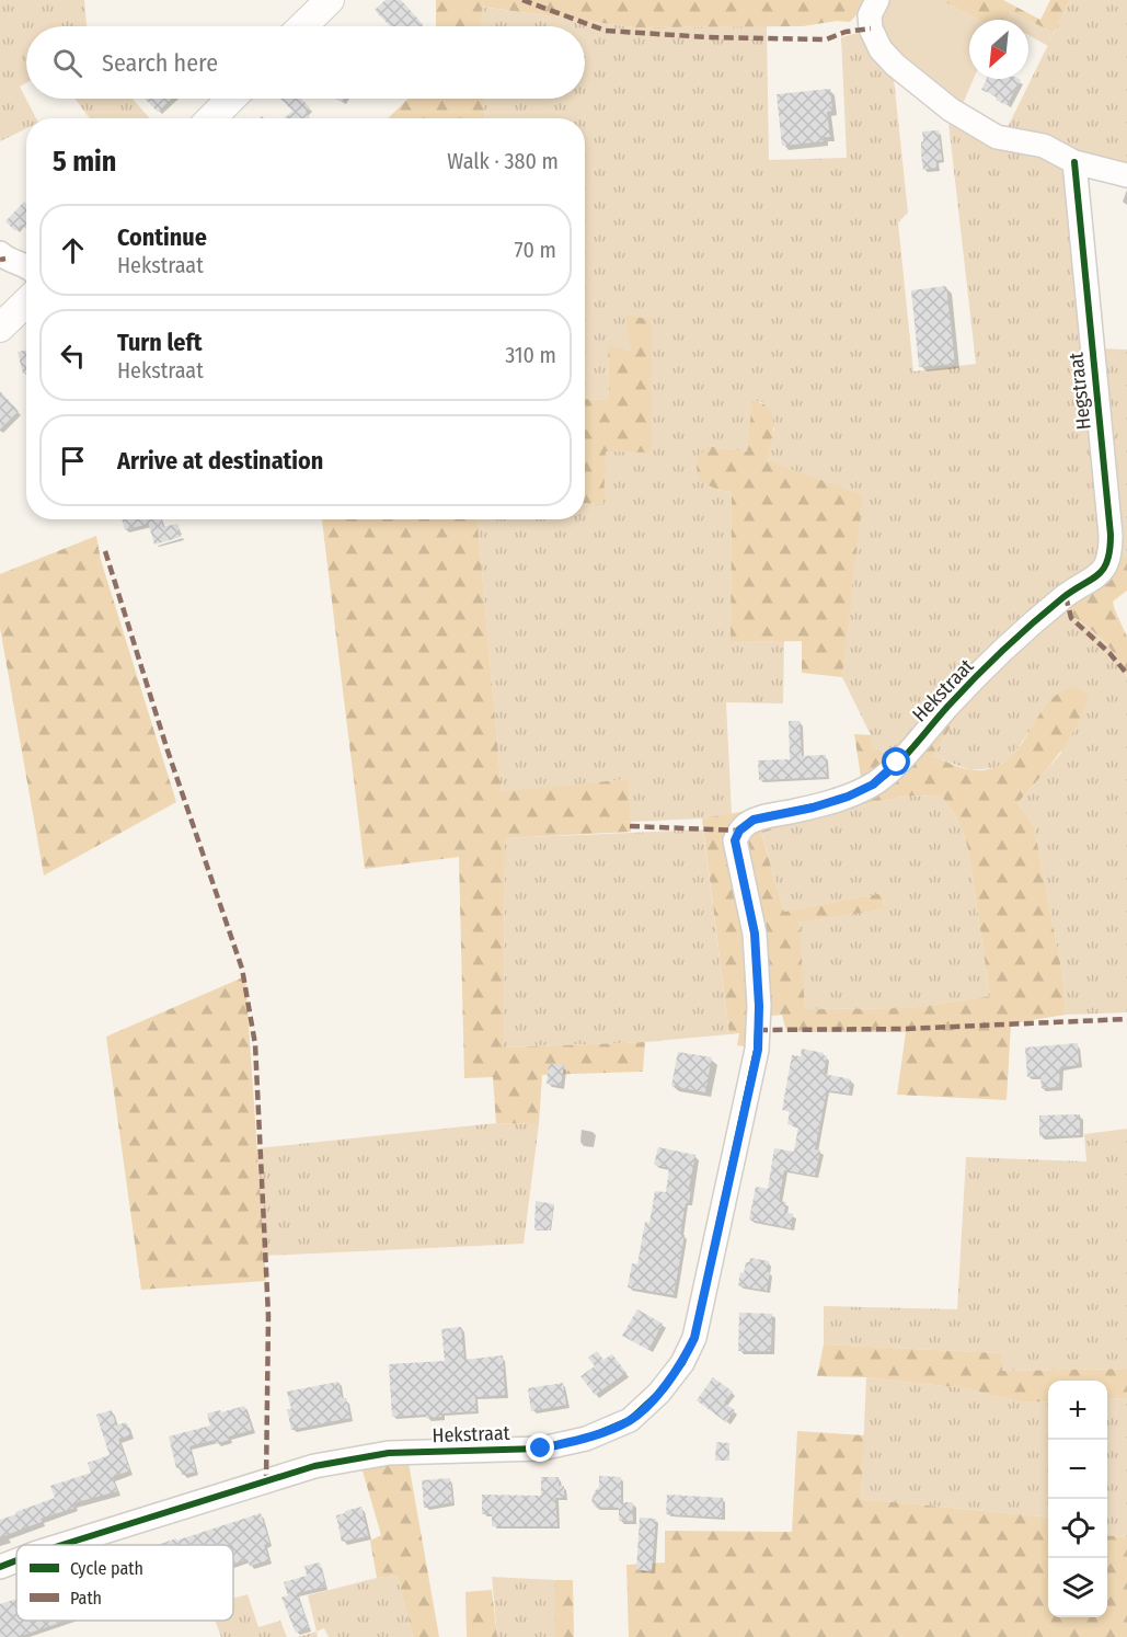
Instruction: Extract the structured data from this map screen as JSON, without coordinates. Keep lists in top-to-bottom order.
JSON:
{
  "streets": {
    "street": ["Hegstraat", "Hekstraat"]
  },
  "crossings": [
    ["Hegstraat", "Hekstraat"]
  ],
  "legend": ["Cycle path", "Path"],
  "north": "bottom left",
  "page": {
    "search": "Search here",
    "heading": ["5 min", "Walk · 380 m"],
    "list": [
      ["Continue", "Hekstraat", "70 m"],
      ["Turn left", "Hekstraat", "310 m"],
      "Arrive at destination"
    ],
    "map_buttons": ["+", "−"]
  }
}
